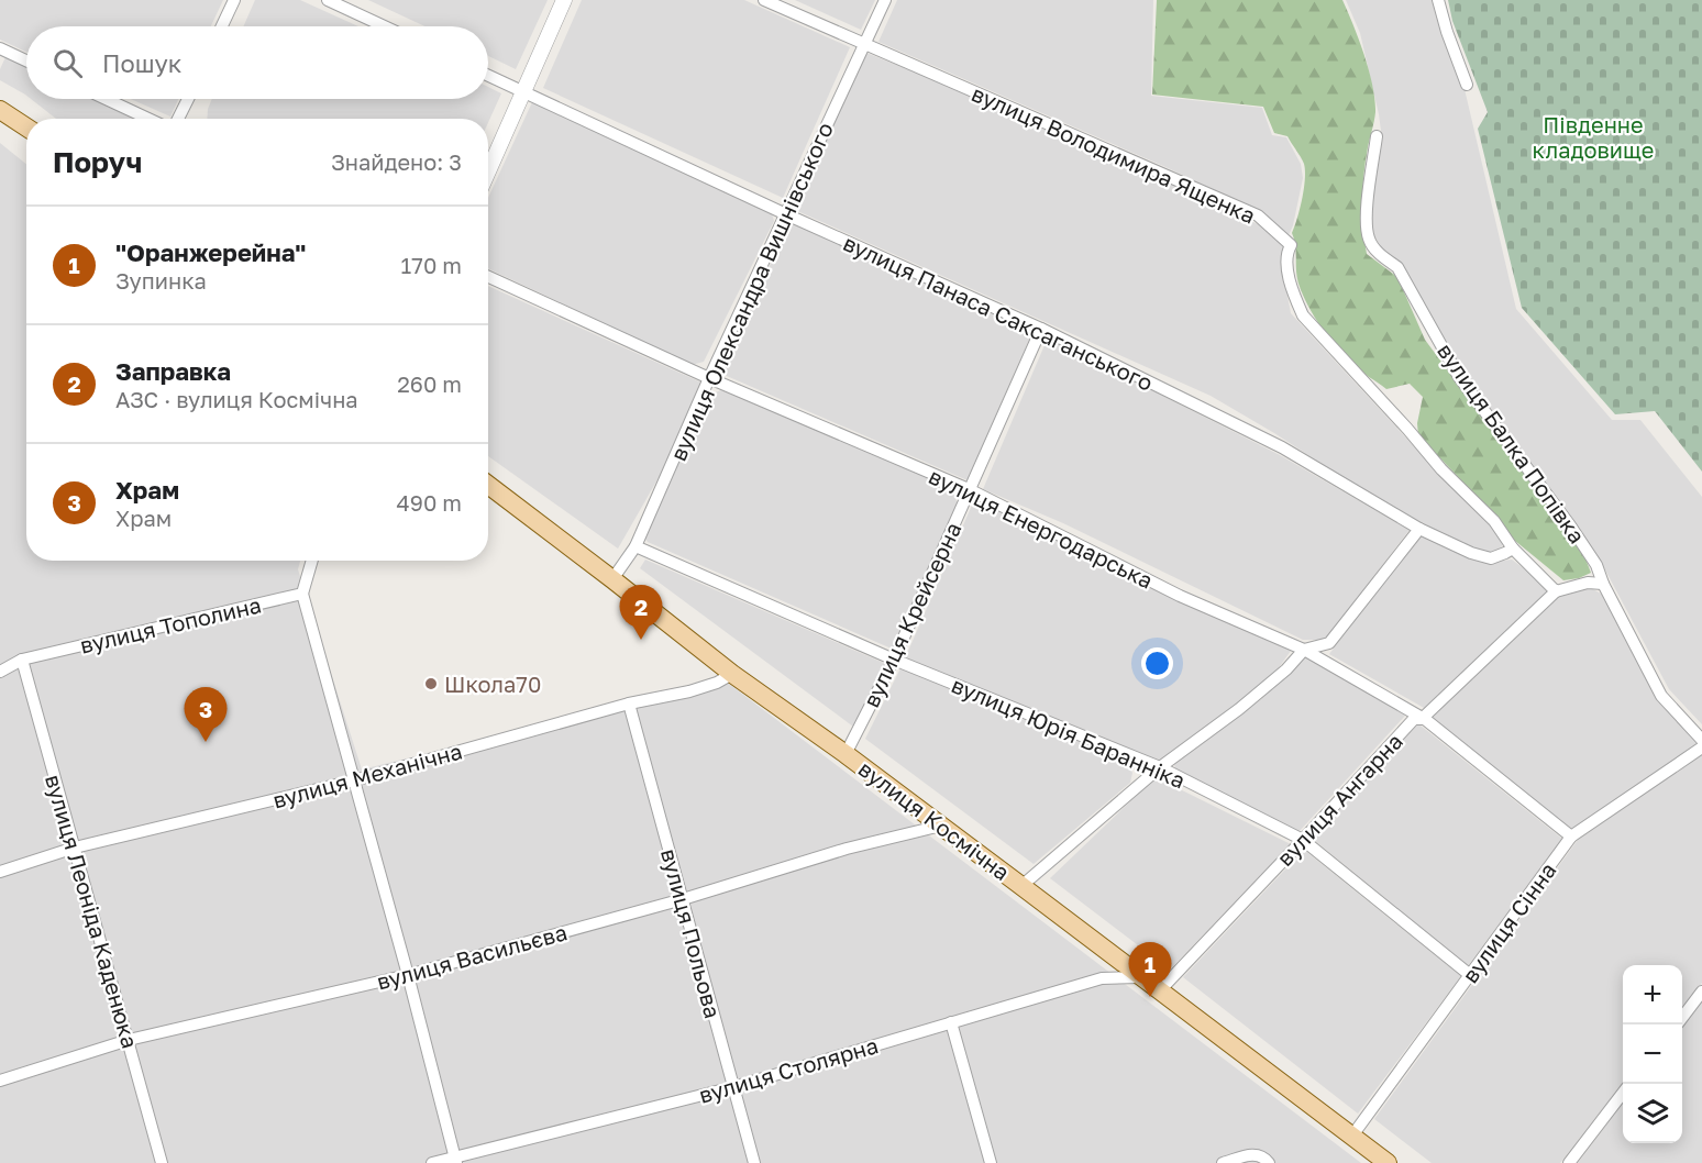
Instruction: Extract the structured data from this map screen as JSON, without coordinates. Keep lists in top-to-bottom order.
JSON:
{
  "streets": {
    "main road": ["вулиця Космічна"],
    "street": [
      "вулиця Володимира Ященка",
      "вулиця Олександра Вишнівського",
      "вулиця Панаса Саксаганського",
      "вулиця Балка Попівка",
      "вулиця Енергодарська",
      "вулиця Крейсерна",
      "вулиця Тополина",
      "вулиця Юрія Баранніка",
      "вулиця Механічна",
      "вулиця Ангарна",
      "вулиця Леоніда Каденюка",
      "вулиця Сінна",
      "вулиця Польова",
      "вулиця Васильєва",
      "вулиця Столярна"
    ]
  },
  "crossings": [
    ["вулиця Володимира Ященка", "вулиця Олександра Вишнівського"],
    ["вулиця Володимира Ященка", "вулиця Панаса Саксаганського"],
    ["вулиця Володимира Ященка", "вулиця Ангарна"],
    ["вулиця Олександра Вишнівського", "вулиця Панаса Саксаганського"],
    ["вулиця Олександра Вишнівського", "вулиця Енергодарська"],
    ["вулиця Олександра Вишнівського", "вулиця Юрія Баранніка"],
    ["вулиця Олександра Вишнівського", "вулиця Космічна"],
    ["вулиця Панаса Саксаганського", "вулиця Крейсерна"],
    ["вулиця Енергодарська", "вулиця Крейсерна"],
    ["вулиця Енергодарська", "вулиця Ангарна"],
    ["вулиця Енергодарська", "вулиця Сінна"],
    ["вулиця Крейсерна", "вулиця Юрія Баранніка"],
    ["вулиця Крейсерна", "вулиця Космічна"],
    ["вулиця Тополина", "вулиця Леоніда Каденюка"],
    ["вулиця Юрія Баранніка", "вулиця Ангарна"],
    ["вулиця Юрія Баранніка", "вулиця Сінна"],
    ["вулиця Механічна", "вулиця Космічна"],
    ["вулиця Механічна", "вулиця Леоніда Каденюка"],
    ["вулиця Механічна", "вулиця Польова"],
    ["вулиця Ангарна", "вулиця Космічна"],
    ["вулиця Космічна", "вулиця Сінна"],
    ["вулиця Космічна", "вулиця Васильєва"],
    ["вулиця Космічна", "вулиця Столярна"],
    ["вулиця Леоніда Каденюка", "вулиця Васильєва"],
    ["вулиця Польова", "вулиця Васильєва"],
    ["вулиця Польова", "вулиця Столярна"]
  ],
  "parks": ["Південне кладовище"],
  "places": ["Школа70"],
  "page": {
    "search": "Пошук",
    "heading": ["Поруч", "Знайдено: 3"],
    "list": [
      {
        "mark": "1",
        "name": "\"Оранжерейна\"",
        "note": "Зупинка",
        "value": "170 m"
      },
      {
        "mark": "2",
        "name": "Заправка",
        "note": "АЗС · вулиця Космічна",
        "value": "260 m"
      },
      {
        "mark": "3",
        "name": "Храм",
        "note": "Храм",
        "value": "490 m"
      }
    ],
    "pins": ["2", "3", "1"],
    "map_buttons": ["+", "−"]
  }
}
